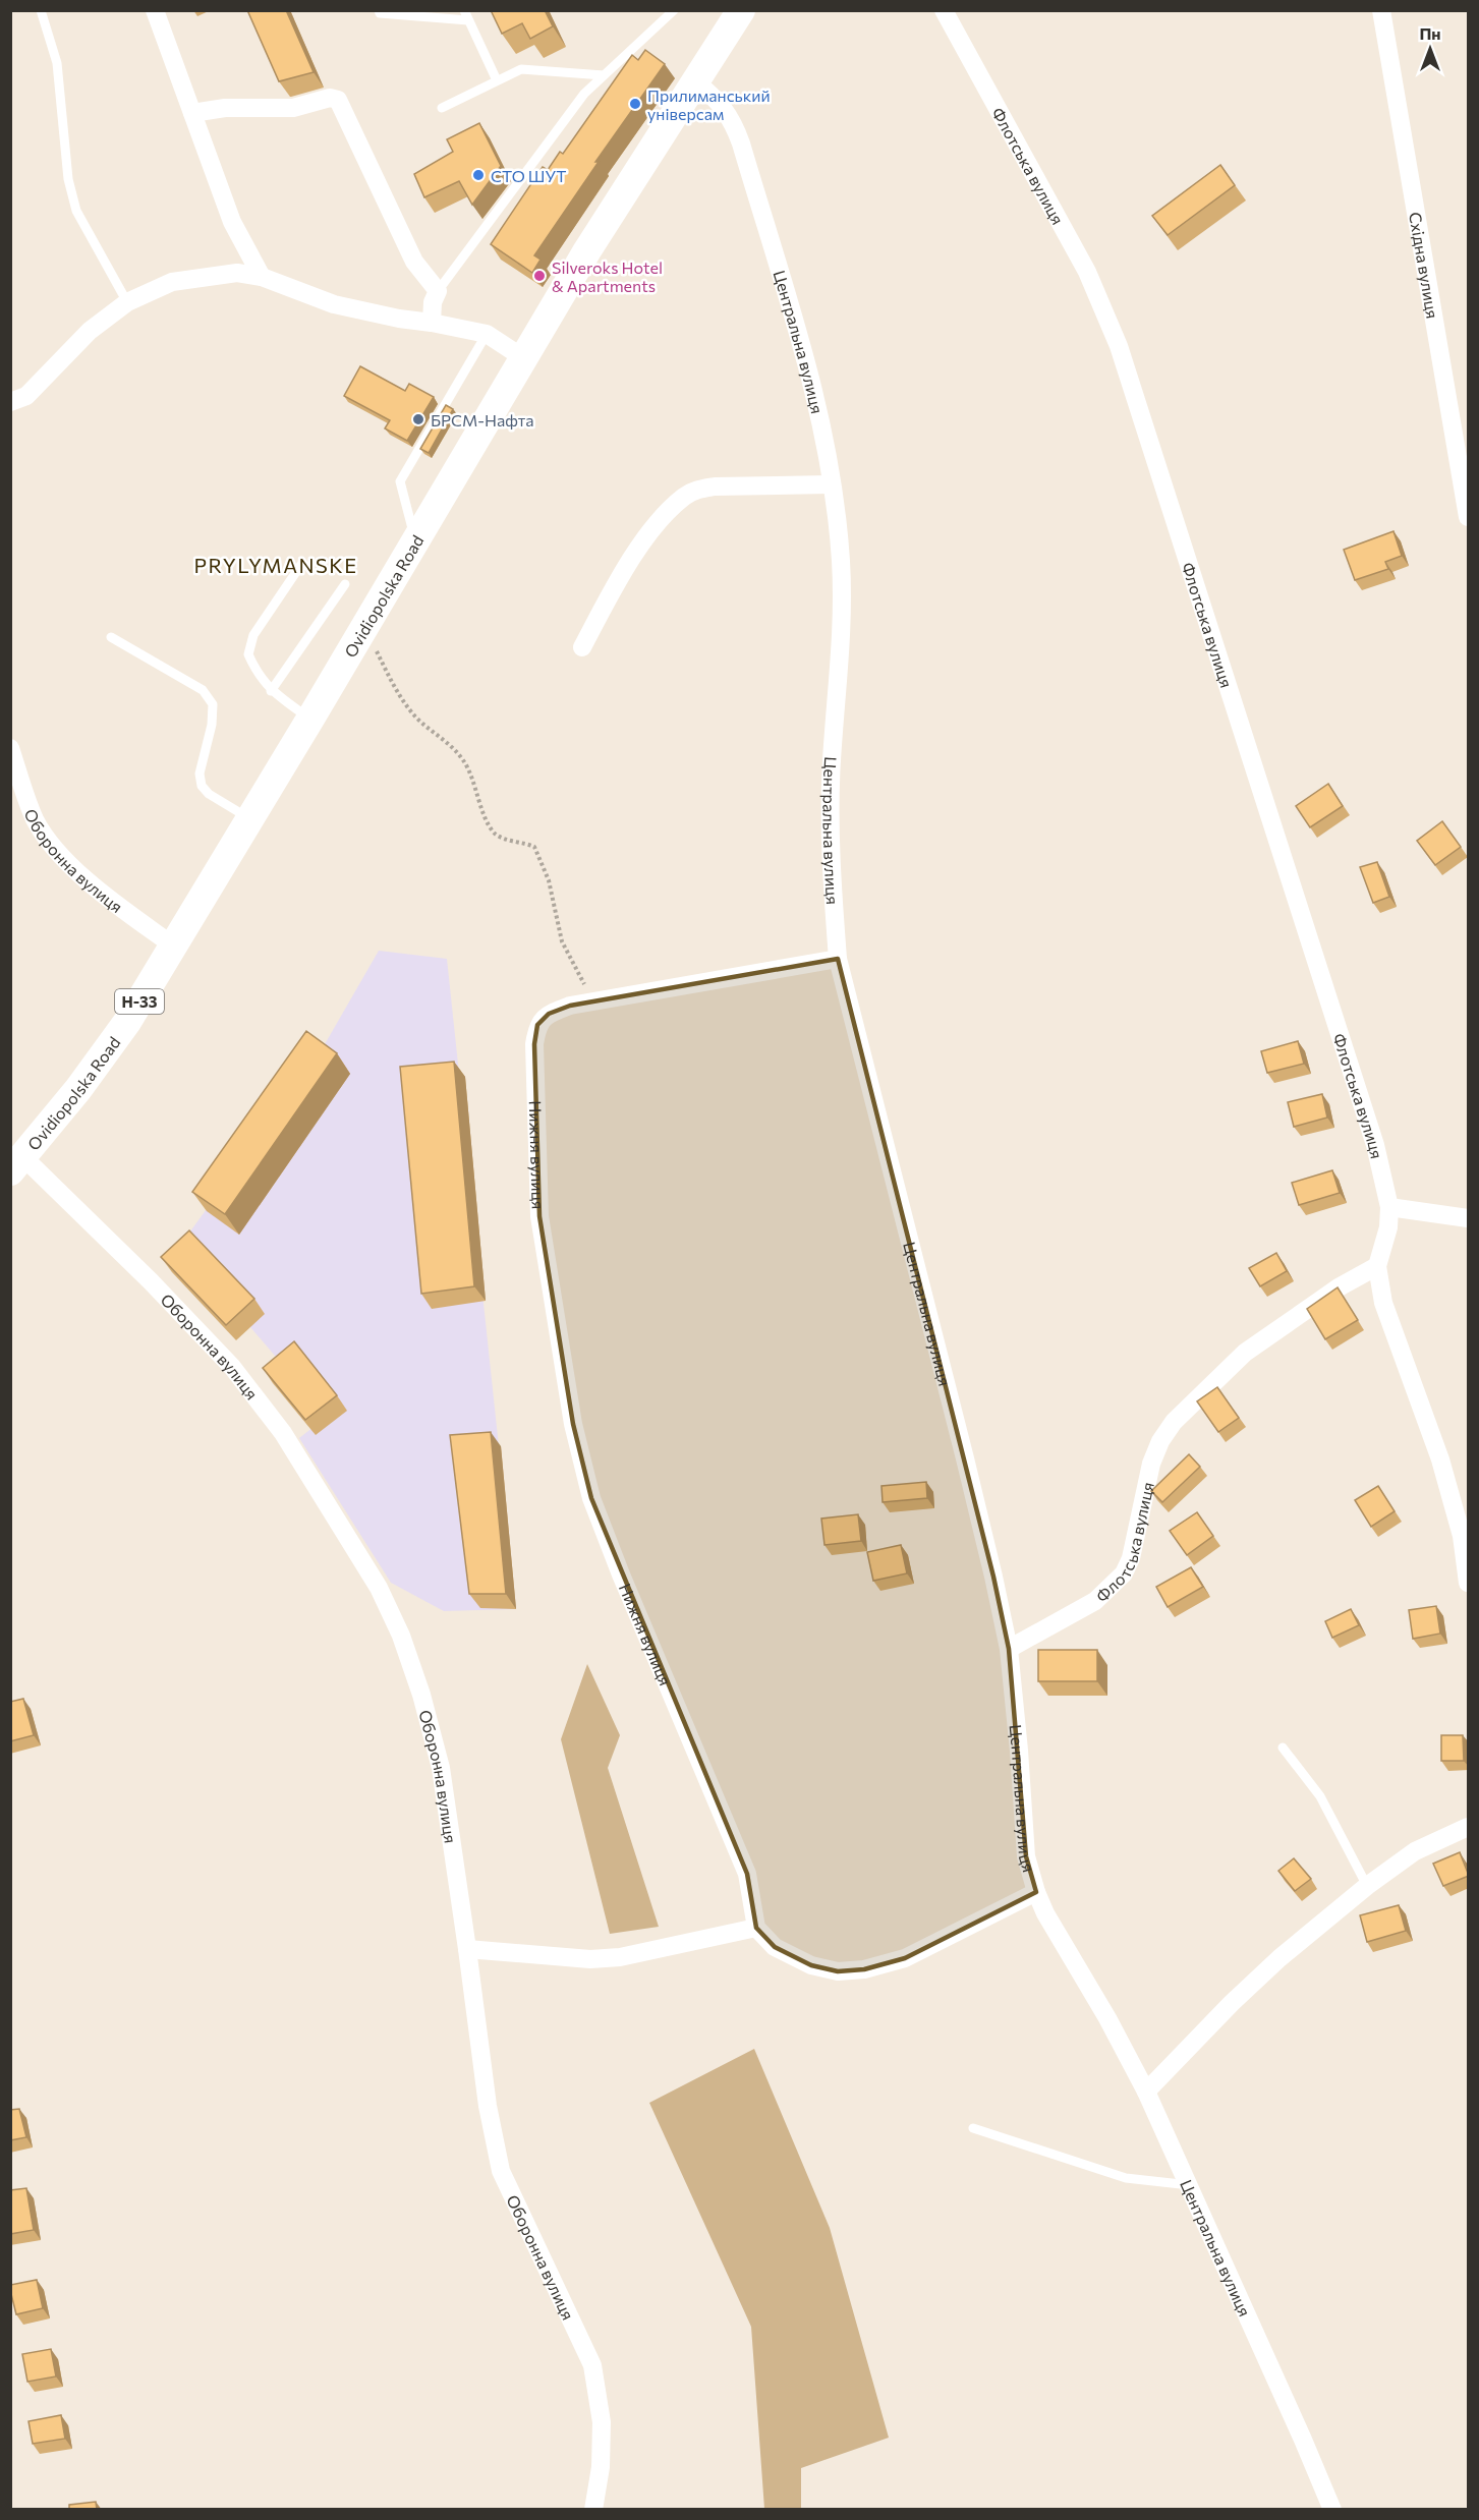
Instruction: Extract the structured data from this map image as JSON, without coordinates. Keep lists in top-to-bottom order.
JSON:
{
  "streets": {
    "main road": ["Ovidiopolska Road", "Н-33"],
    "street": [
      "Флотська вулиця",
      "Східна вулиця",
      "Центральна вулиця",
      "Оборонна вулиця",
      "Нижня вулиця"
    ]
  },
  "crossings": [
    ["Флотська вулиця", "Центральна вулиця"],
    ["Центральна вулиця", "Ovidiopolska Road"],
    ["Ovidiopolska Road", "Оборонна вулиця"]
  ],
  "districts": ["PRYLYMANSKE"],
  "places": [
    "Прилиманський універсам",
    "СТО ШУТ",
    "Silveroks Hotel & Apartments",
    "БРСМ-Нафта"
  ],
  "north": "top"
}
